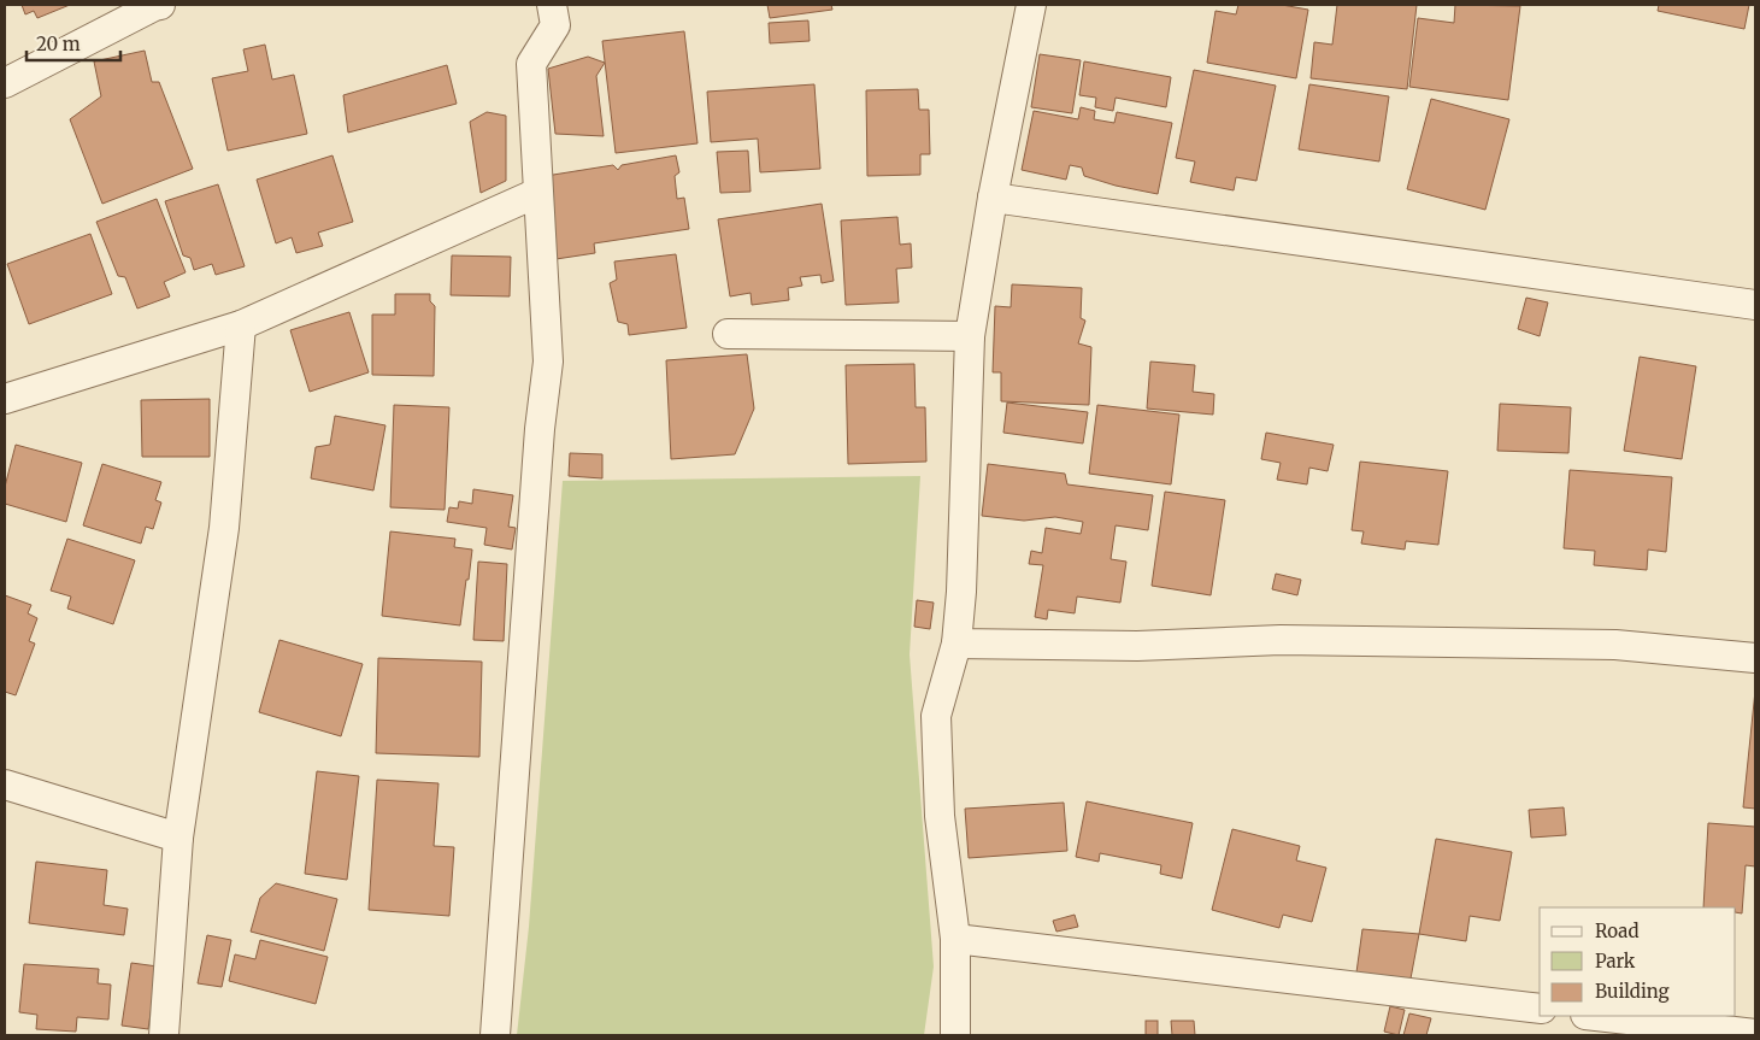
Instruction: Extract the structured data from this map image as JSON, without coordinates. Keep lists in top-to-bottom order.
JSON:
{
  "legend": ["Road", "Park", "Building"],
  "scale_bar": "20 m"
}
